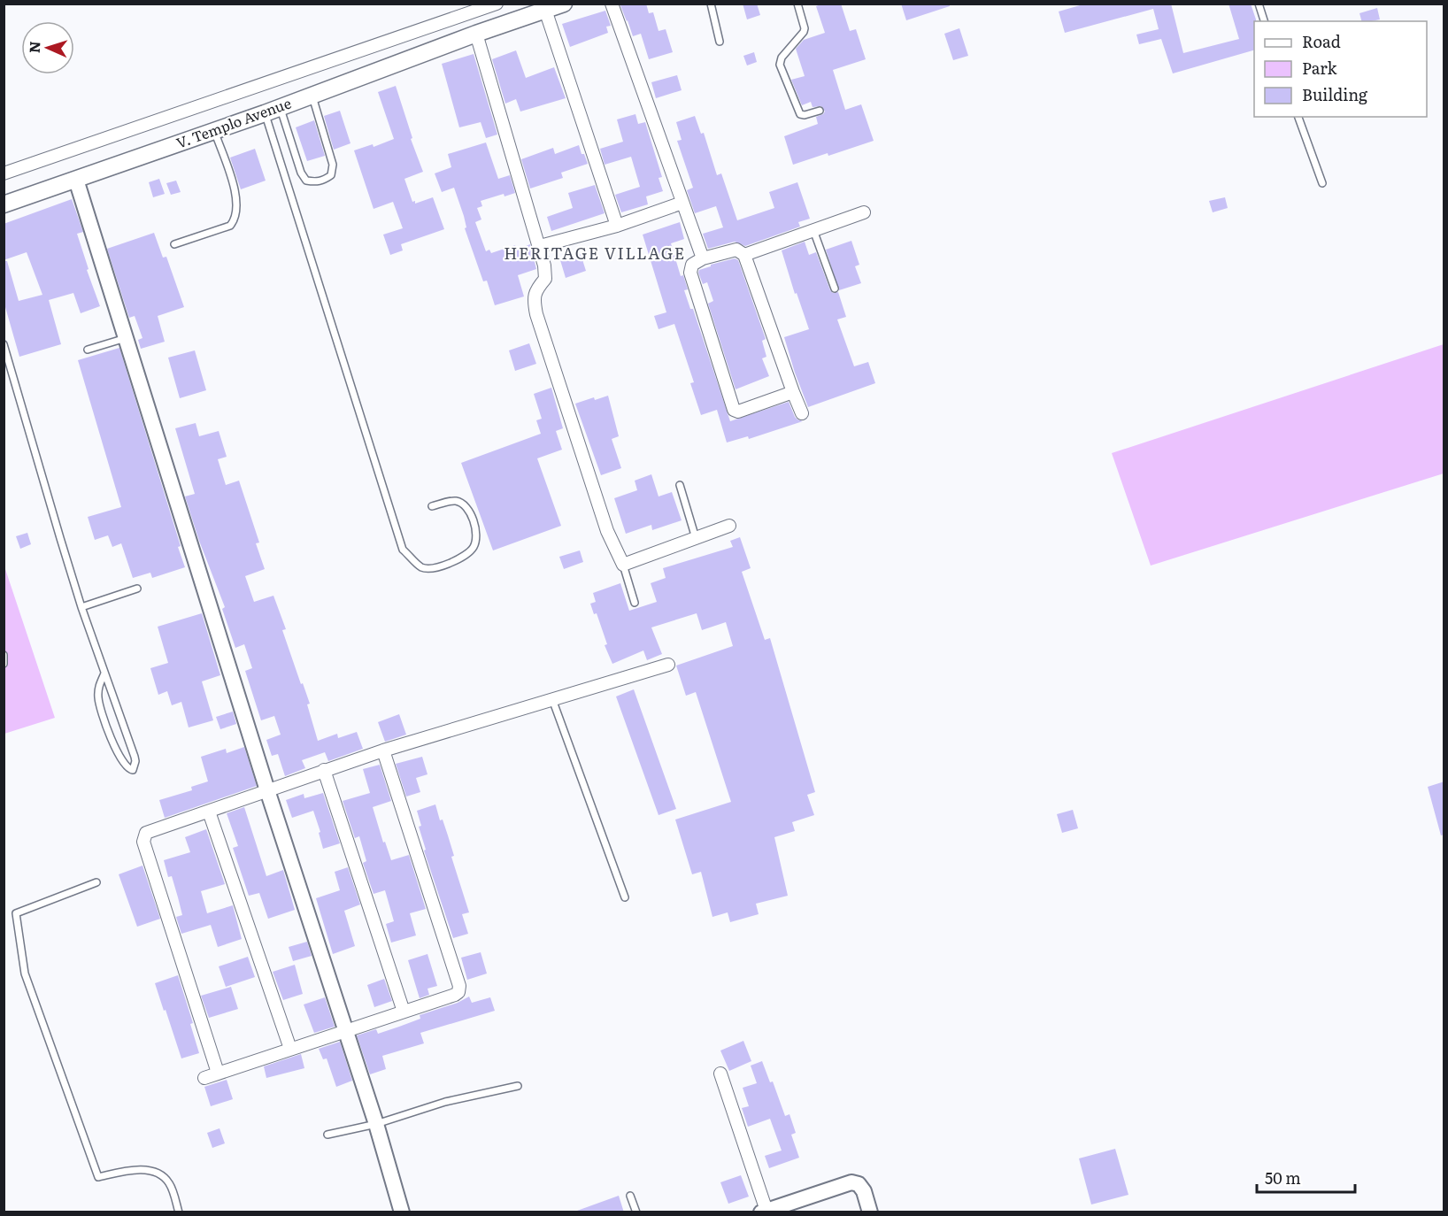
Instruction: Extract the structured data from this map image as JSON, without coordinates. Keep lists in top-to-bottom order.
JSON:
{
  "streets": {
    "main road": ["V. Templo Avenue"]
  },
  "districts": ["HERITAGE VILLAGE"],
  "legend": ["Road", "Park", "Building"],
  "scale_bar": "50 m",
  "north": "left"
}
